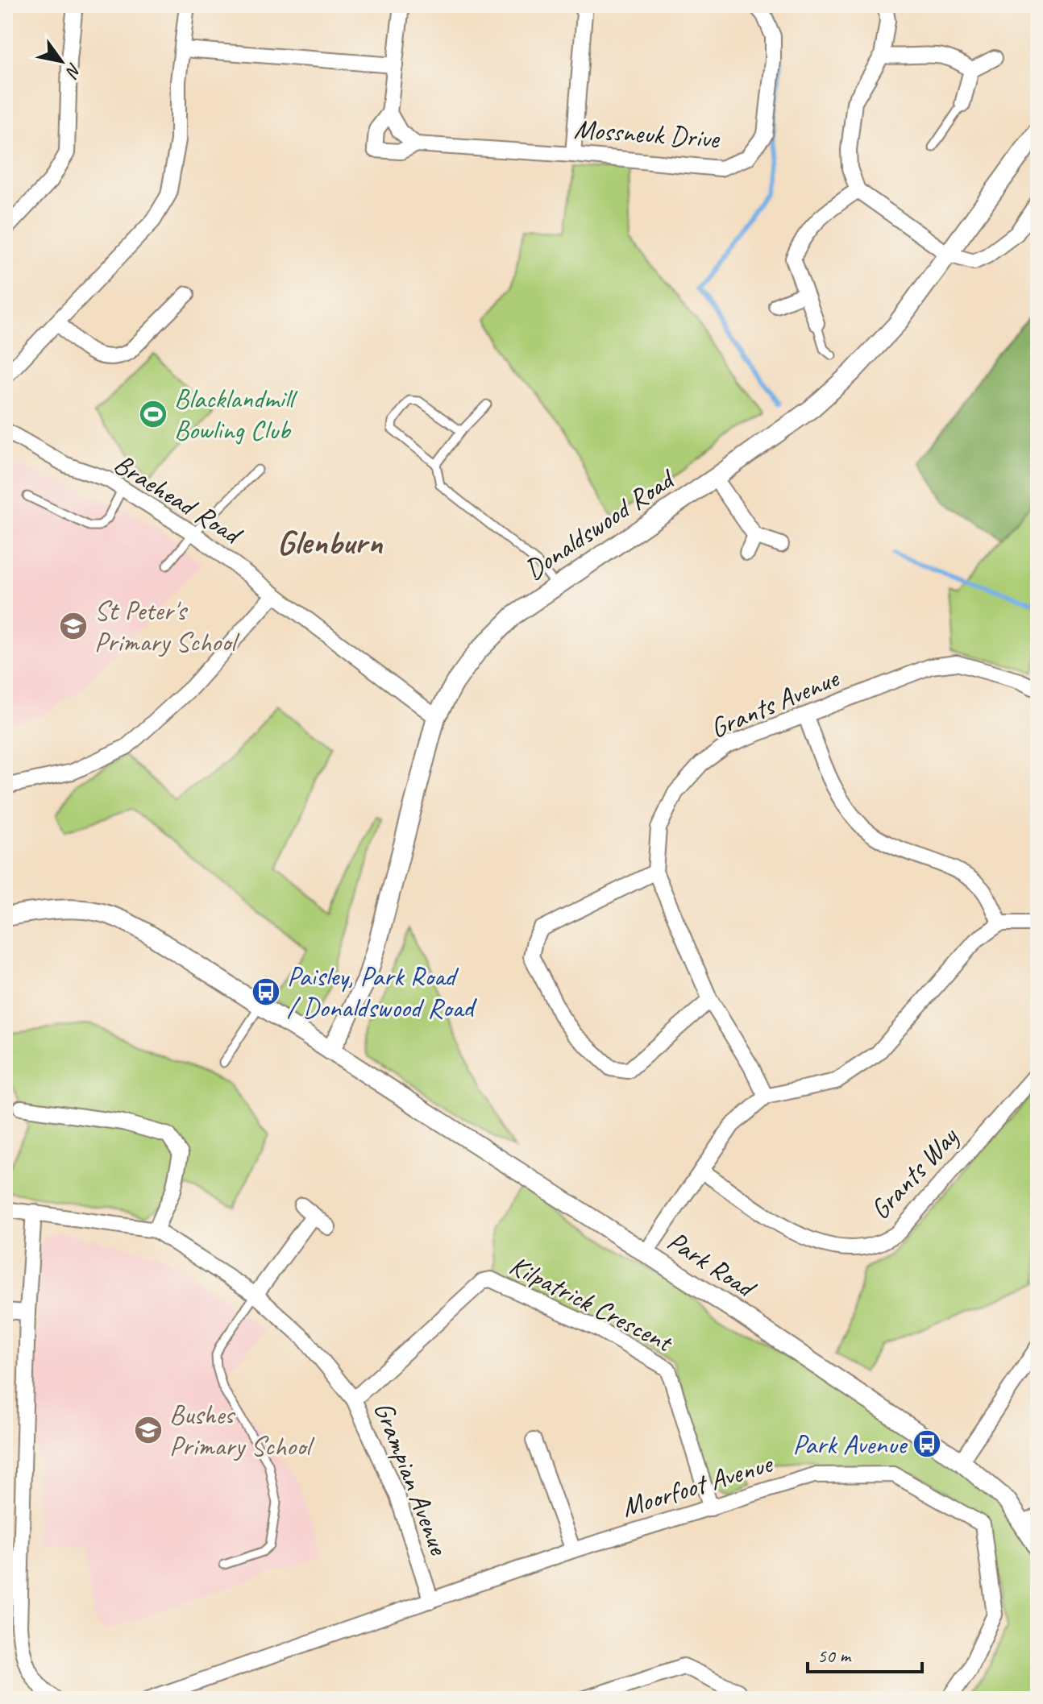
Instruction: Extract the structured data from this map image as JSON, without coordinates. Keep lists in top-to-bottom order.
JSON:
{
  "streets": {
    "street": [
      "Mossneuk Drive",
      "Braehead Road",
      "Donaldswood Road",
      "Grants Avenue",
      "Grants Way",
      "Park Road",
      "Kilpatrick Crescent",
      "Grampian Avenue",
      "Moorfoot Avenue"
    ]
  },
  "crossings": [
    ["Braehead Road", "Donaldswood Road"],
    ["Donaldswood Road", "Park Road"],
    ["Kilpatrick Crescent", "Grampian Avenue"],
    ["Kilpatrick Crescent", "Moorfoot Avenue"],
    ["Grampian Avenue", "Moorfoot Avenue"]
  ],
  "districts": ["Glenburn"],
  "places": {
    "sports": ["Blacklandmill Bowling Club"],
    "school or university": ["St Peter's Primary School", "Bushes Primary School"],
    "bus stop": ["Paisley, Park Road / Donaldswood Road", "Park Avenue"]
  },
  "scale_bar": "50 m",
  "north": "bottom right"
}
